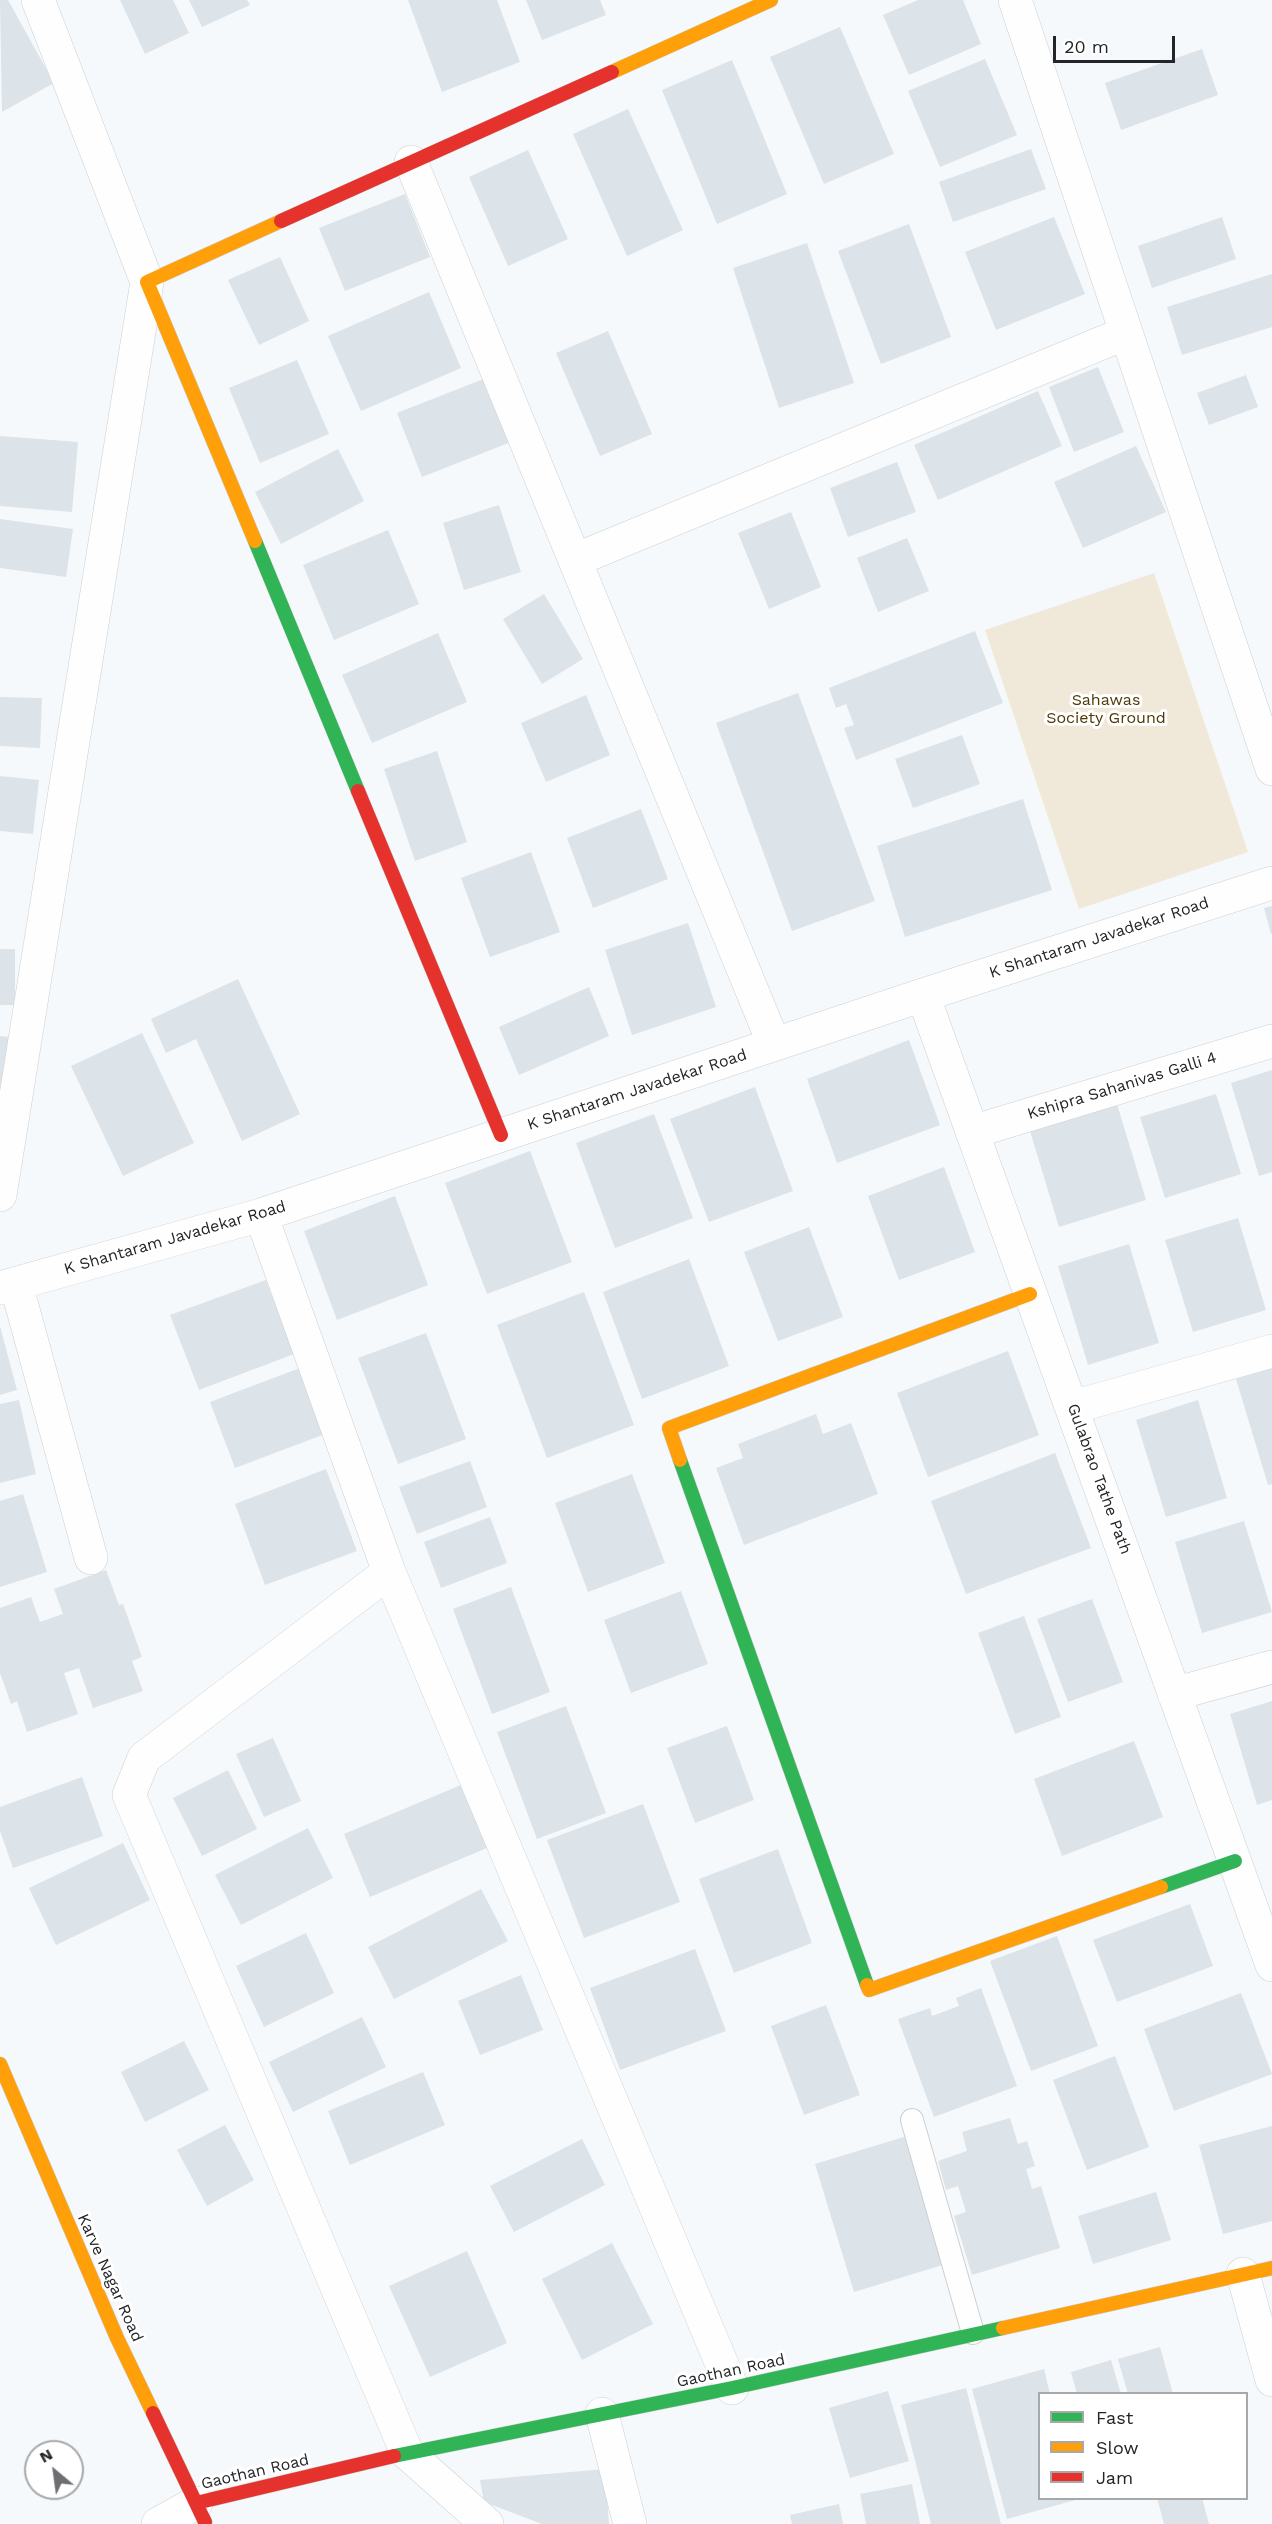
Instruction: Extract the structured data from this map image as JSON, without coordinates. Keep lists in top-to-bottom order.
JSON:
{
  "streets": {
    "street": [
      "K Shantaram Javadekar Road",
      "Kshipra Sahanivas Galli 4",
      "Gulabrao Tathe Path",
      "Karve Nagar Road",
      "Gaothan Road"
    ]
  },
  "crossings": [
    ["K Shantaram Javadekar Road", "Gulabrao Tathe Path"],
    ["Kshipra Sahanivas Galli 4", "Gulabrao Tathe Path"],
    ["Karve Nagar Road", "Gaothan Road"]
  ],
  "parks": ["Sahawas Society Ground"],
  "legend": ["Fast", "Slow", "Jam"],
  "scale_bar": "20 m",
  "north": "top left"
}
